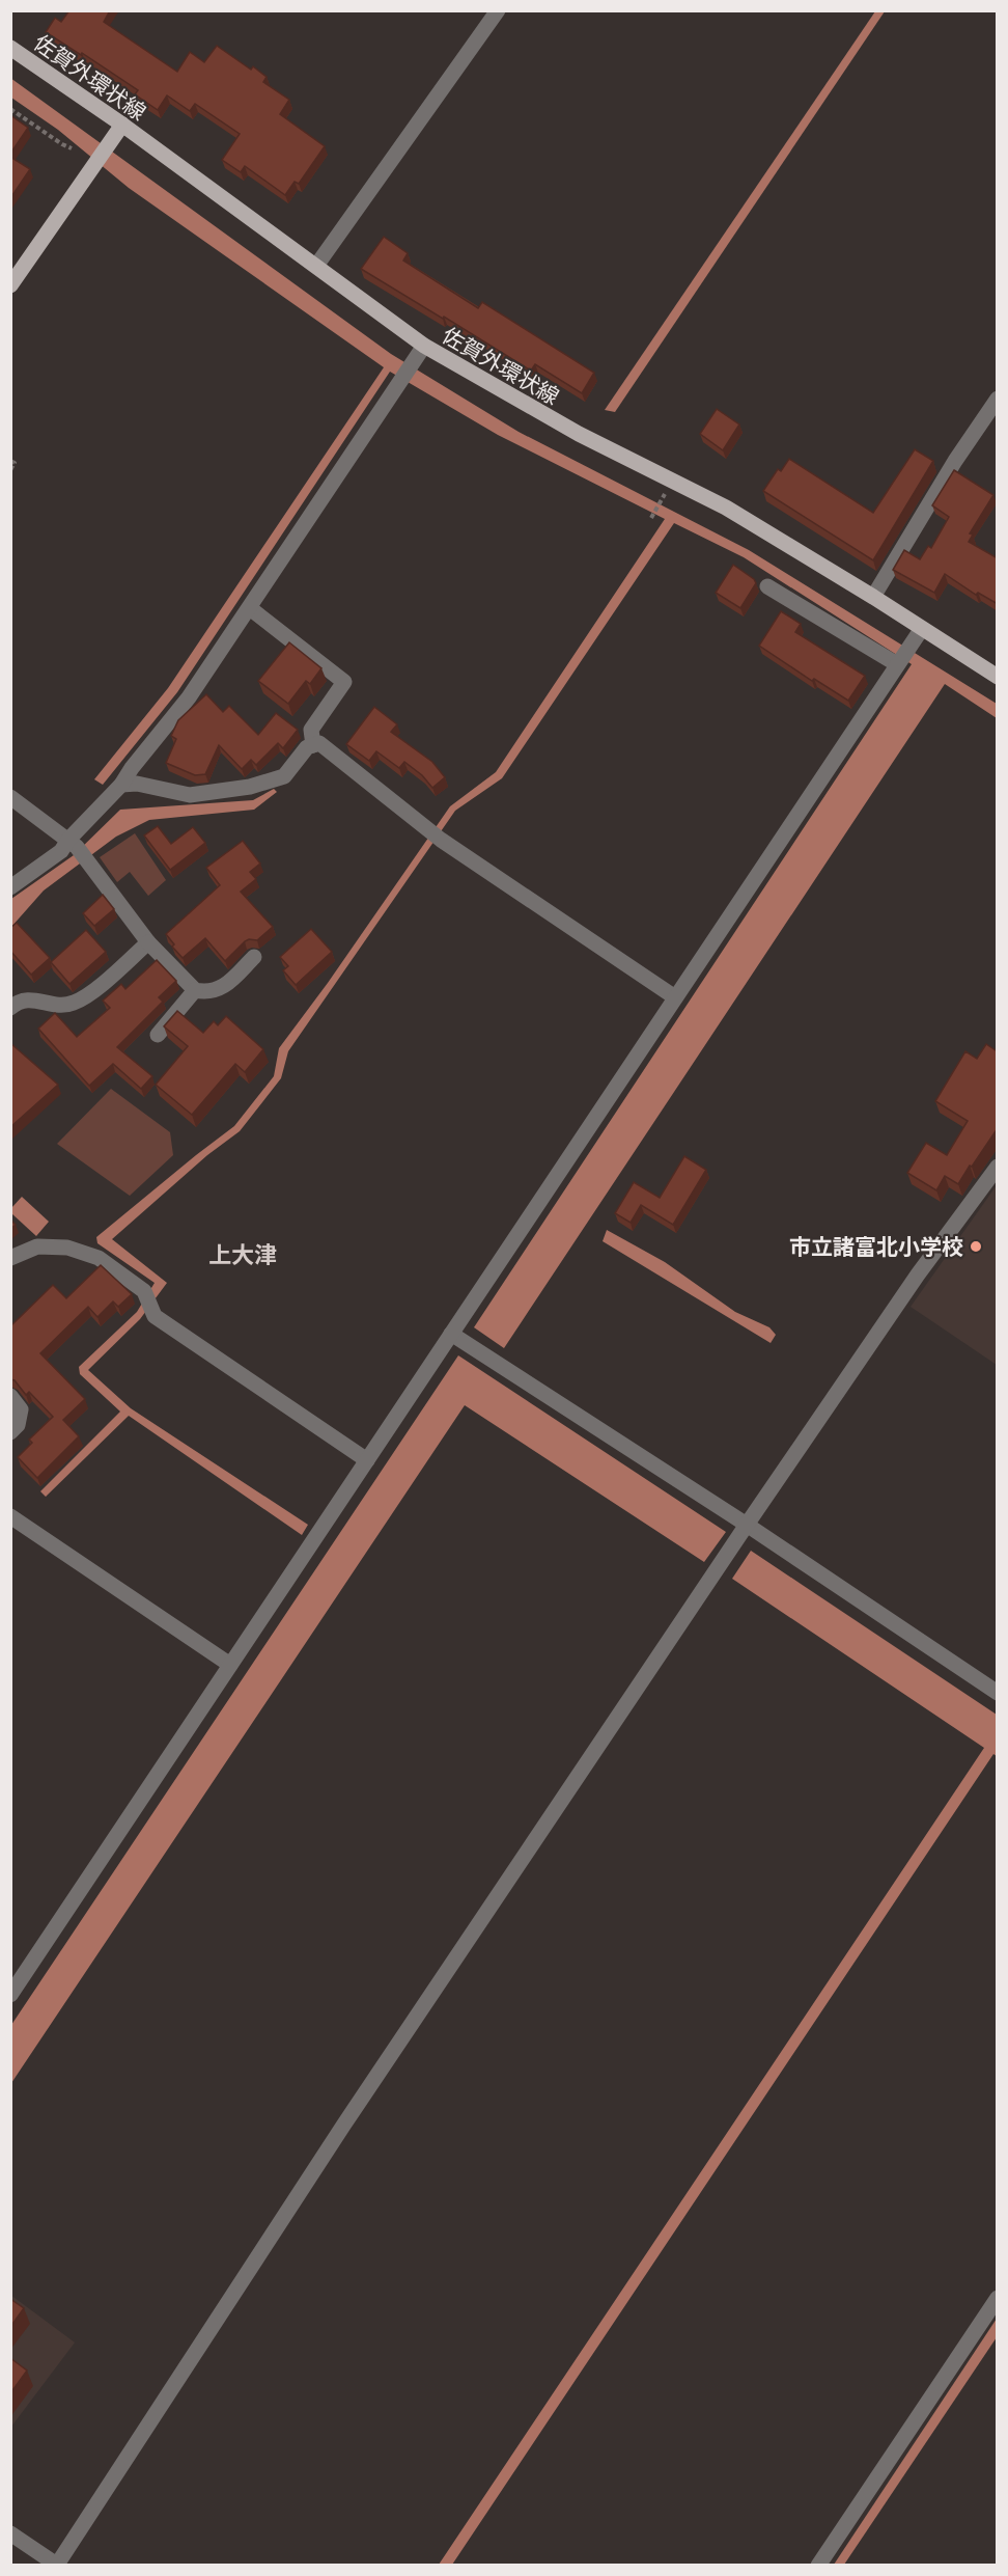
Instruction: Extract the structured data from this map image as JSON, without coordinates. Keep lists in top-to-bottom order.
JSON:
{
  "streets": {
    "main road": ["佐賀外環状線"]
  },
  "districts": ["上大津"],
  "places": ["市立諸富北小学校"]
}
